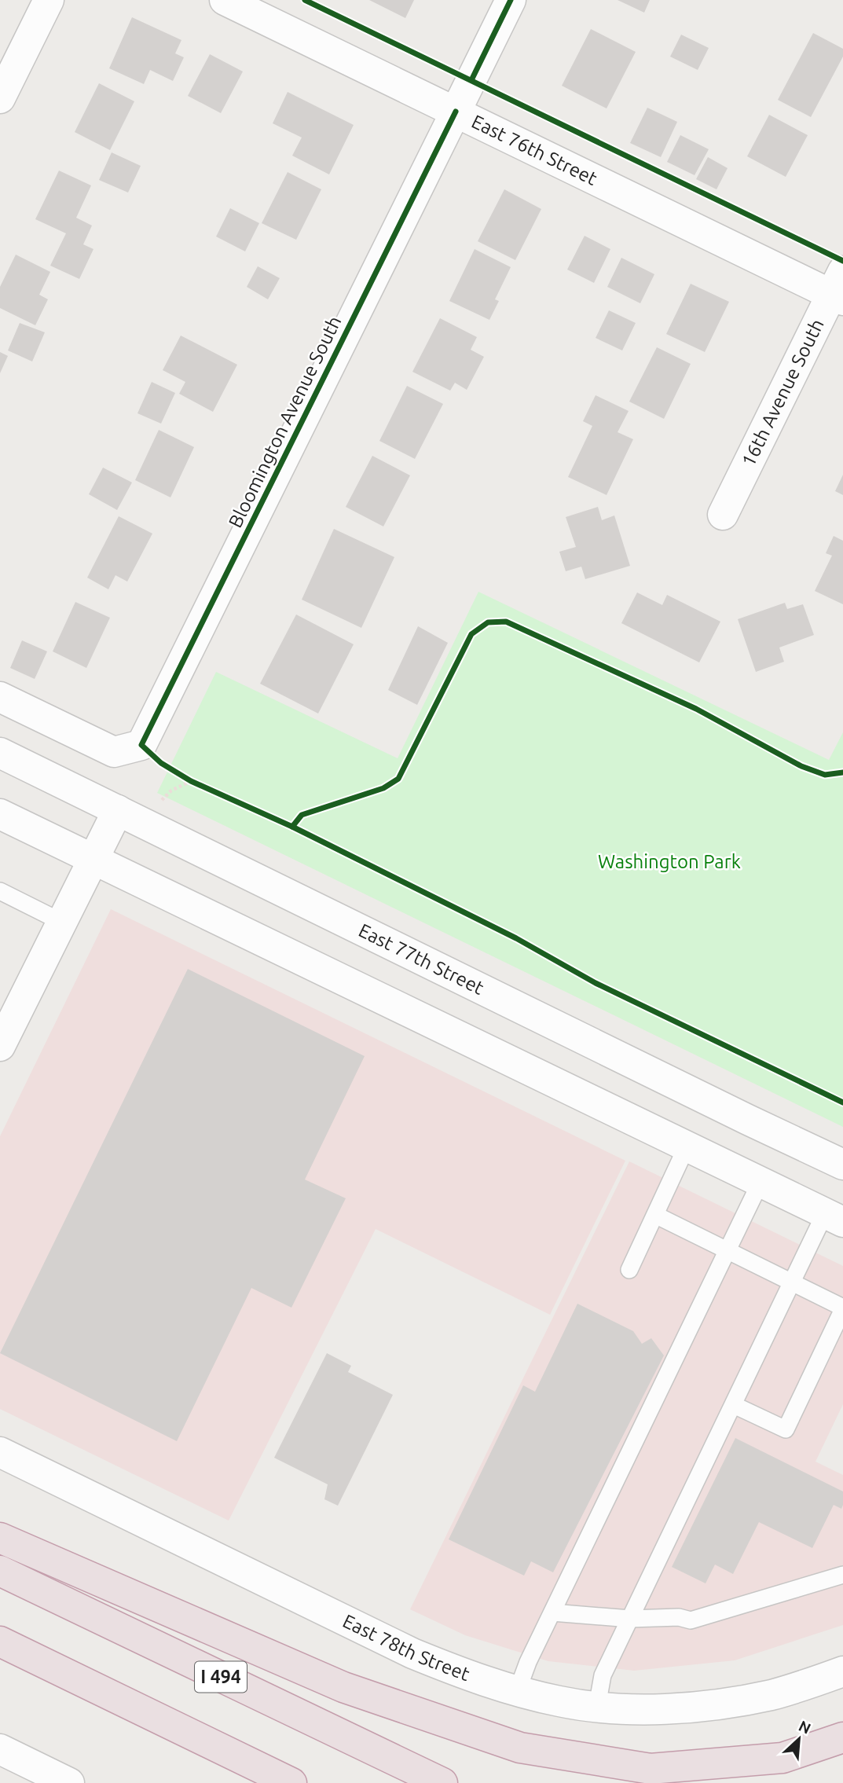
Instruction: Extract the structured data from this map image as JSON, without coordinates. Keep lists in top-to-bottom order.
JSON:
{
  "streets": {
    "highway": ["I 494"],
    "street": [
      "East 76th Street",
      "16th Avenue South",
      "Bloomington Avenue South",
      "East 77th Street",
      "East 78th Street"
    ]
  },
  "crossings": [
    ["East 76th Street", "16th Avenue South"],
    ["East 76th Street", "Bloomington Avenue South"]
  ],
  "parks": ["Washington Park"],
  "north": "top right"
}
